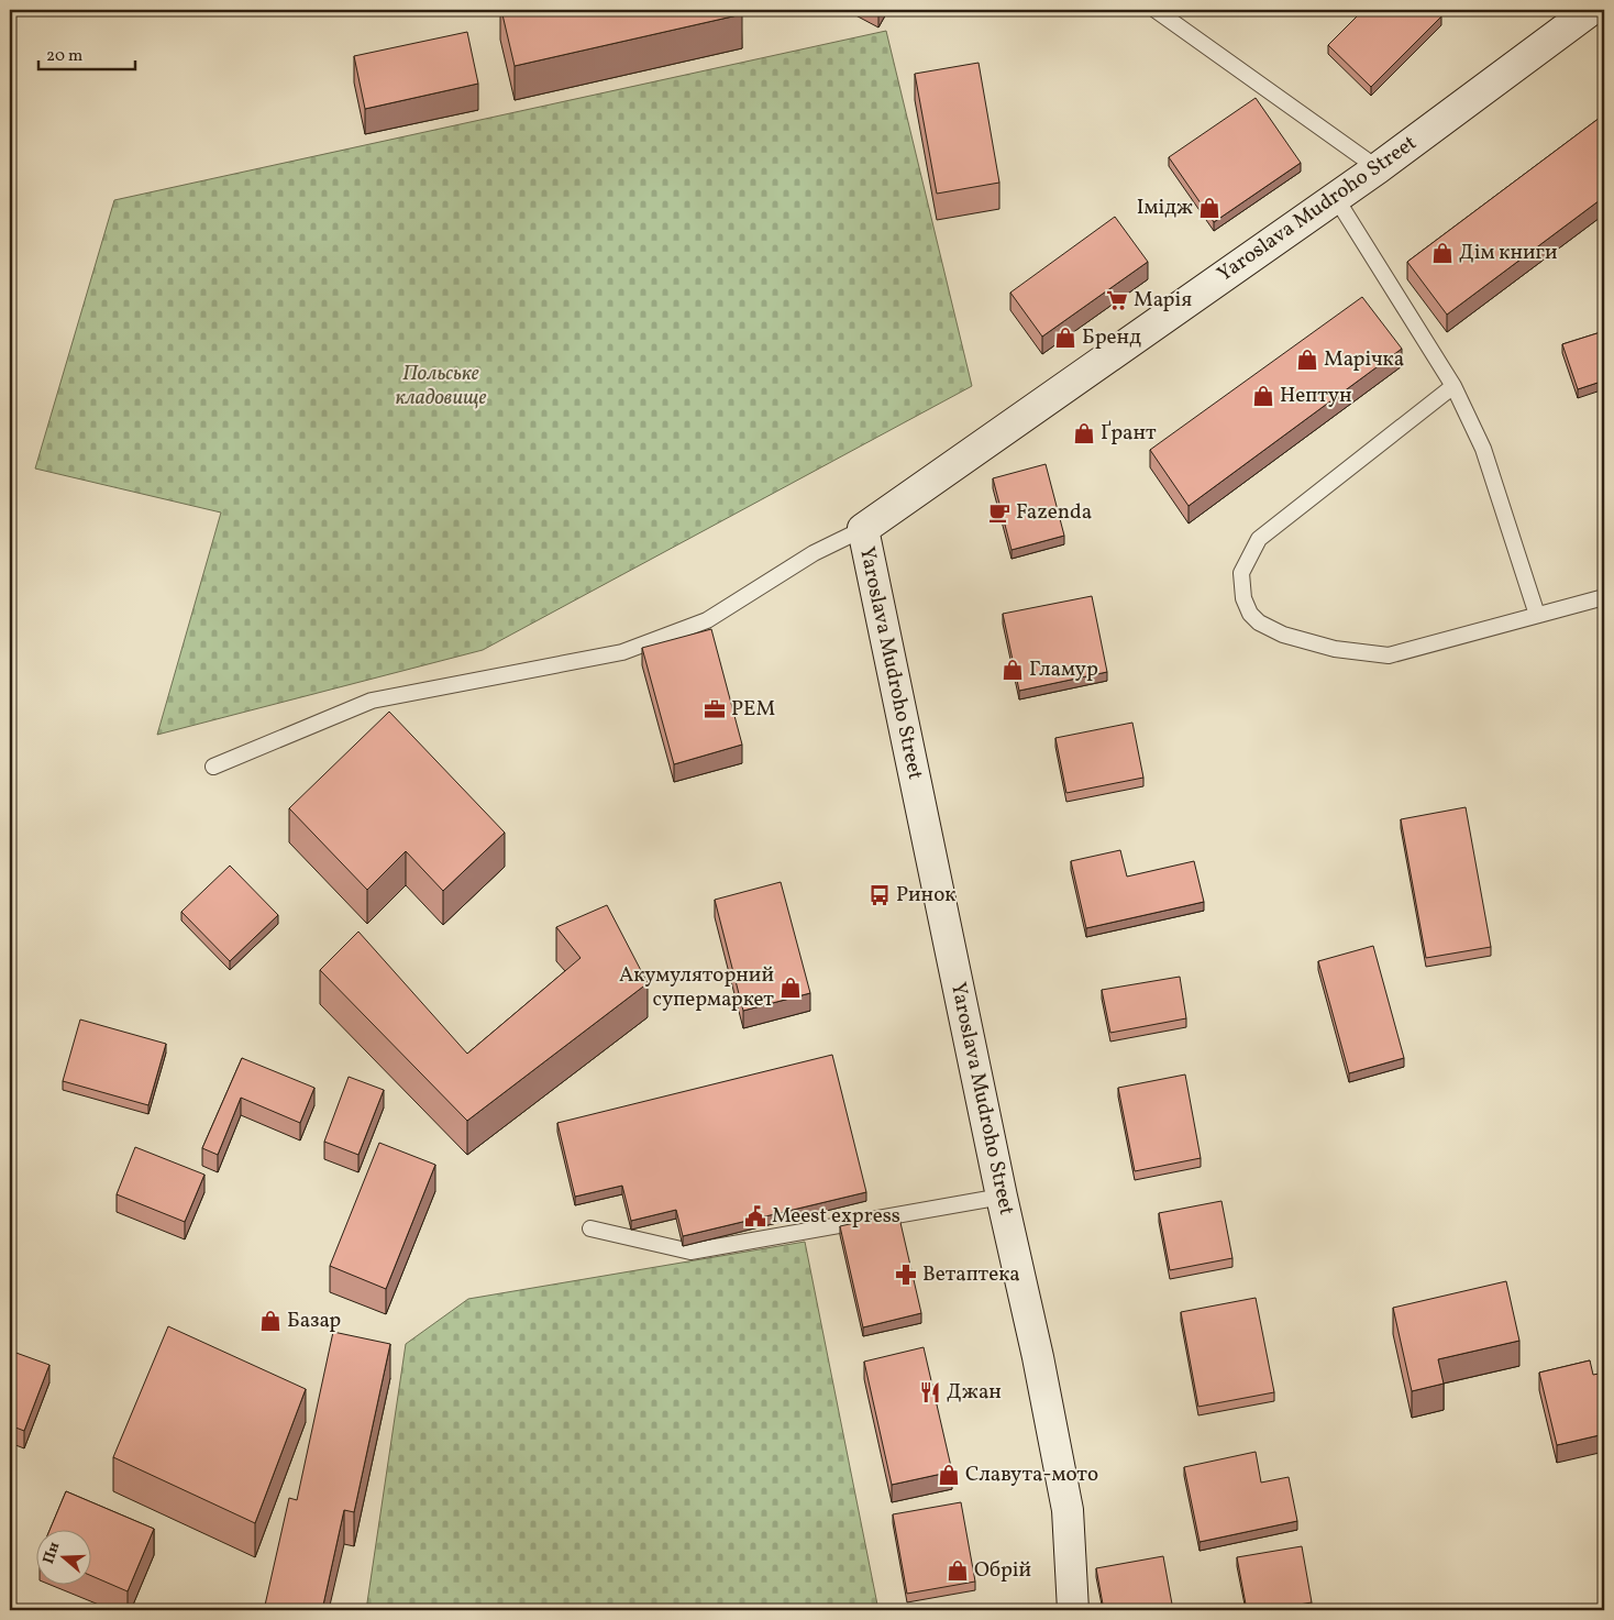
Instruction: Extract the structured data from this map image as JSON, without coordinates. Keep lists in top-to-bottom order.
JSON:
{
  "streets": {
    "street": ["Yaroslava Mudroho Street"]
  },
  "parks": ["Польське кладовище"],
  "places": {
    "shop": [
      "Імідж",
      "Дім книги",
      "Бренд",
      "Марічка",
      "Нептун",
      "Ґрант",
      "Гламур",
      "Акумуляторний супермаркет",
      "Базар",
      "Славута-мото",
      "Обрій"
    ],
    "supermarket": ["Марія"],
    "cafe": ["Fazenda"],
    "office": ["РЕМ"],
    "bus stop": ["Ринок"],
    "public building": ["Meest express"],
    "pharmacy": ["Ветаптека"],
    "restaurant": ["Джан"]
  },
  "scale_bar": "20 m",
  "north": "left"
}
